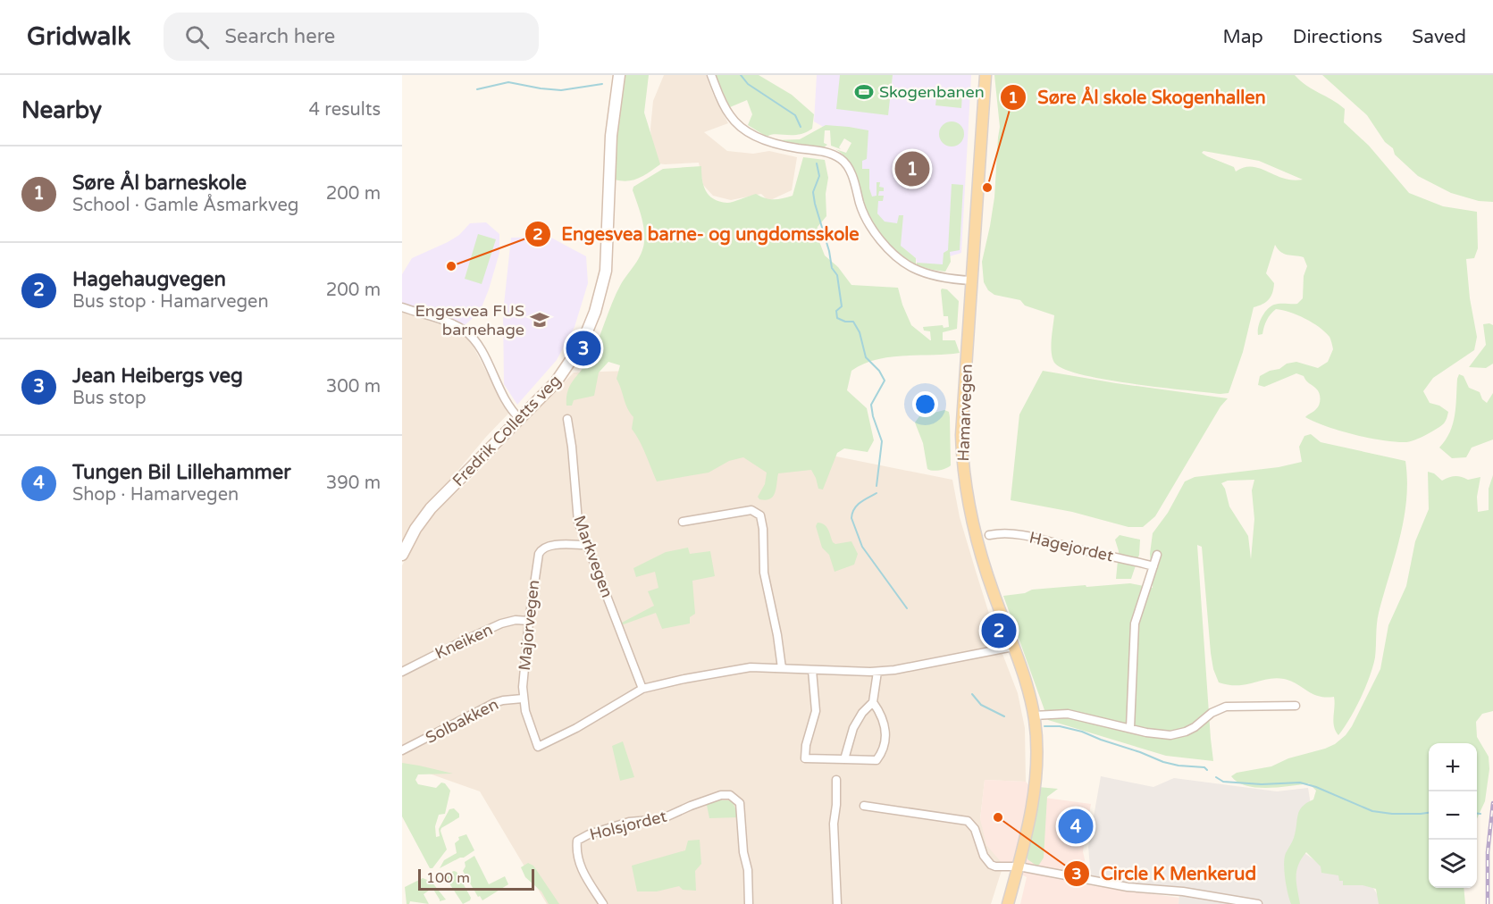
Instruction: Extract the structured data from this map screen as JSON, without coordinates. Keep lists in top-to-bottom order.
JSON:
{
  "streets": {
    "main road": ["Hamarvegen"],
    "street": [
      "Fredrik Colletts veg",
      "Hagejordet",
      "Markvegen",
      "Majorvegen",
      "Kneiken",
      "Solbakken",
      "Holsjordet"
    ]
  },
  "crossings": [
    ["Markvegen", "Majorvegen"],
    ["Majorvegen", "Kneiken"],
    ["Majorvegen", "Solbakken"]
  ],
  "places": {
    "sports": ["Skogenbanen"],
    "other": ["Søre Ål skole Skogenhallen", "Engesvea barne- og ungdomsskole", "Circle K Menkerud"],
    "school or university": ["Engesvea FUS barnehage"]
  },
  "scale_bar": "100 m",
  "page": {
    "header": "Gridwalk",
    "search": "Search here",
    "nav": ["Map", "Directions", "Saved"],
    "heading": ["Nearby", "4 results"],
    "list": [
      {
        "mark": "1",
        "name": "Søre Ål barneskole",
        "note": "School · Gamle Åsmarkveg",
        "value": "200 m"
      },
      {
        "mark": "2",
        "name": "Hagehaugvegen",
        "note": "Bus stop · Hamarvegen",
        "value": "200 m"
      },
      {
        "mark": "3",
        "name": "Jean Heibergs veg",
        "note": "Bus stop",
        "value": "300 m"
      },
      {
        "mark": "4",
        "name": "Tungen Bil Lillehammer",
        "note": "Shop · Hamarvegen",
        "value": "390 m"
      }
    ],
    "pins": [
      "1",
      "3",
      "2",
      "4"
    ],
    "map_buttons": ["+", "−"],
    "scale": "100 m"
  }
}
